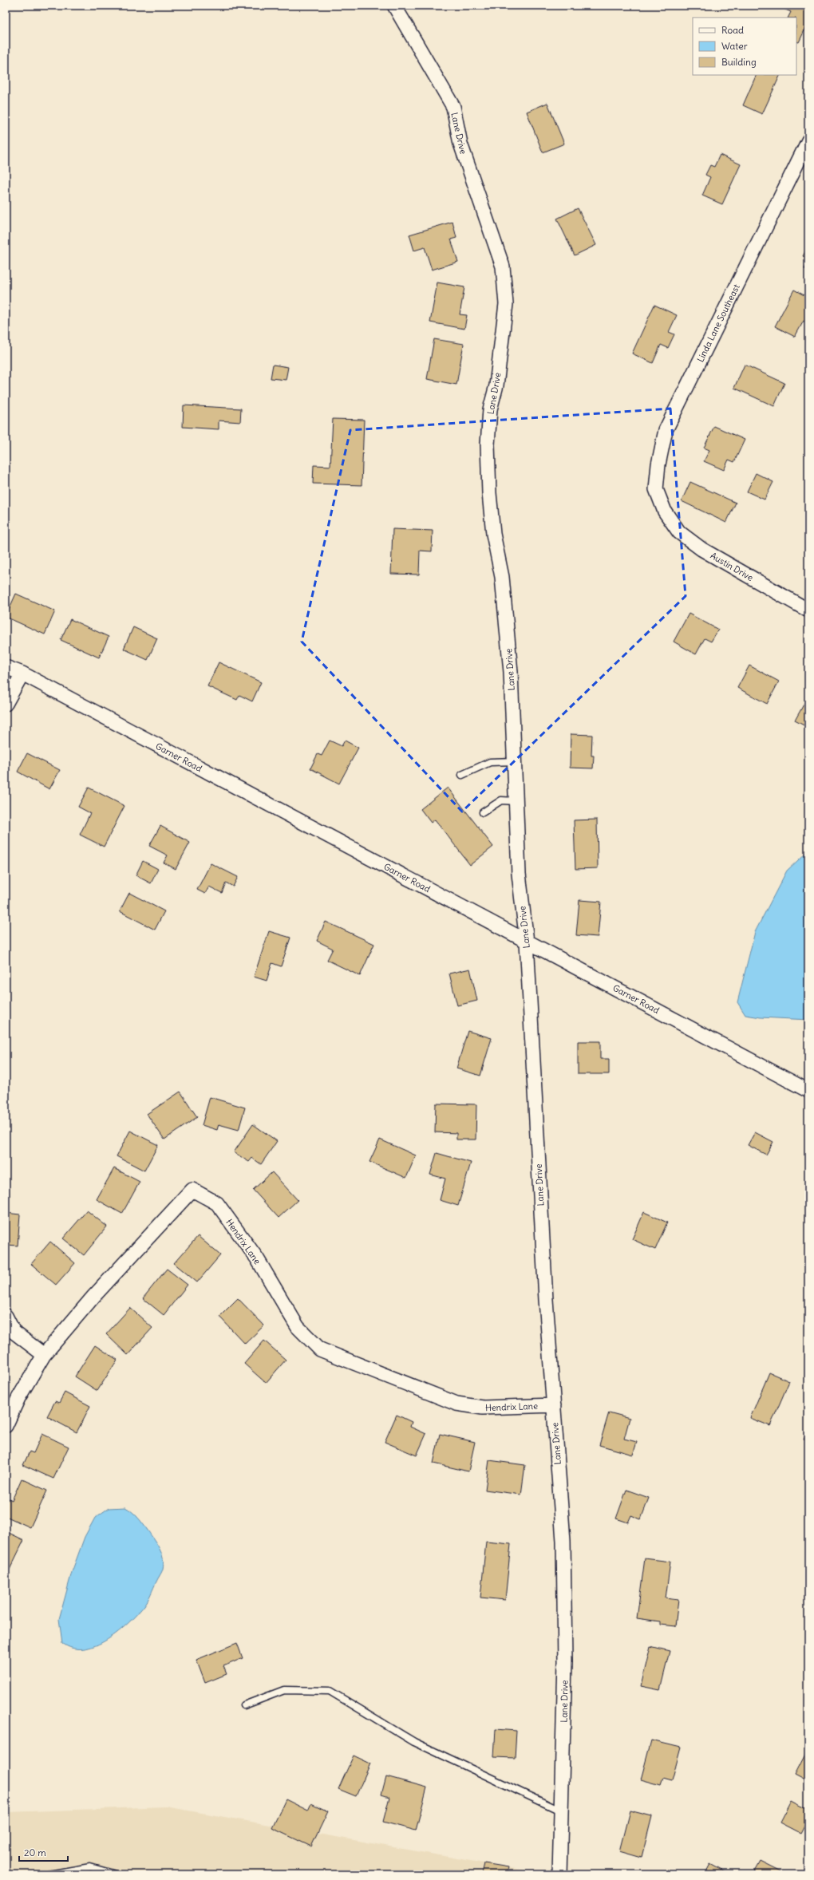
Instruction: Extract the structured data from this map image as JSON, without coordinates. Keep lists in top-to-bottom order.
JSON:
{
  "streets": {
    "street": [
      "Lane Drive",
      "Linda Lane Southeast",
      "Austin Drive",
      "Garner Road",
      "Hendrix Lane"
    ]
  },
  "crossings": [
    ["Lane Drive", "Garner Road"],
    ["Lane Drive", "Hendrix Lane"],
    ["Linda Lane Southeast", "Austin Drive"]
  ],
  "legend": ["Road", "Water", "Building"],
  "scale_bar": "20 m"
}
